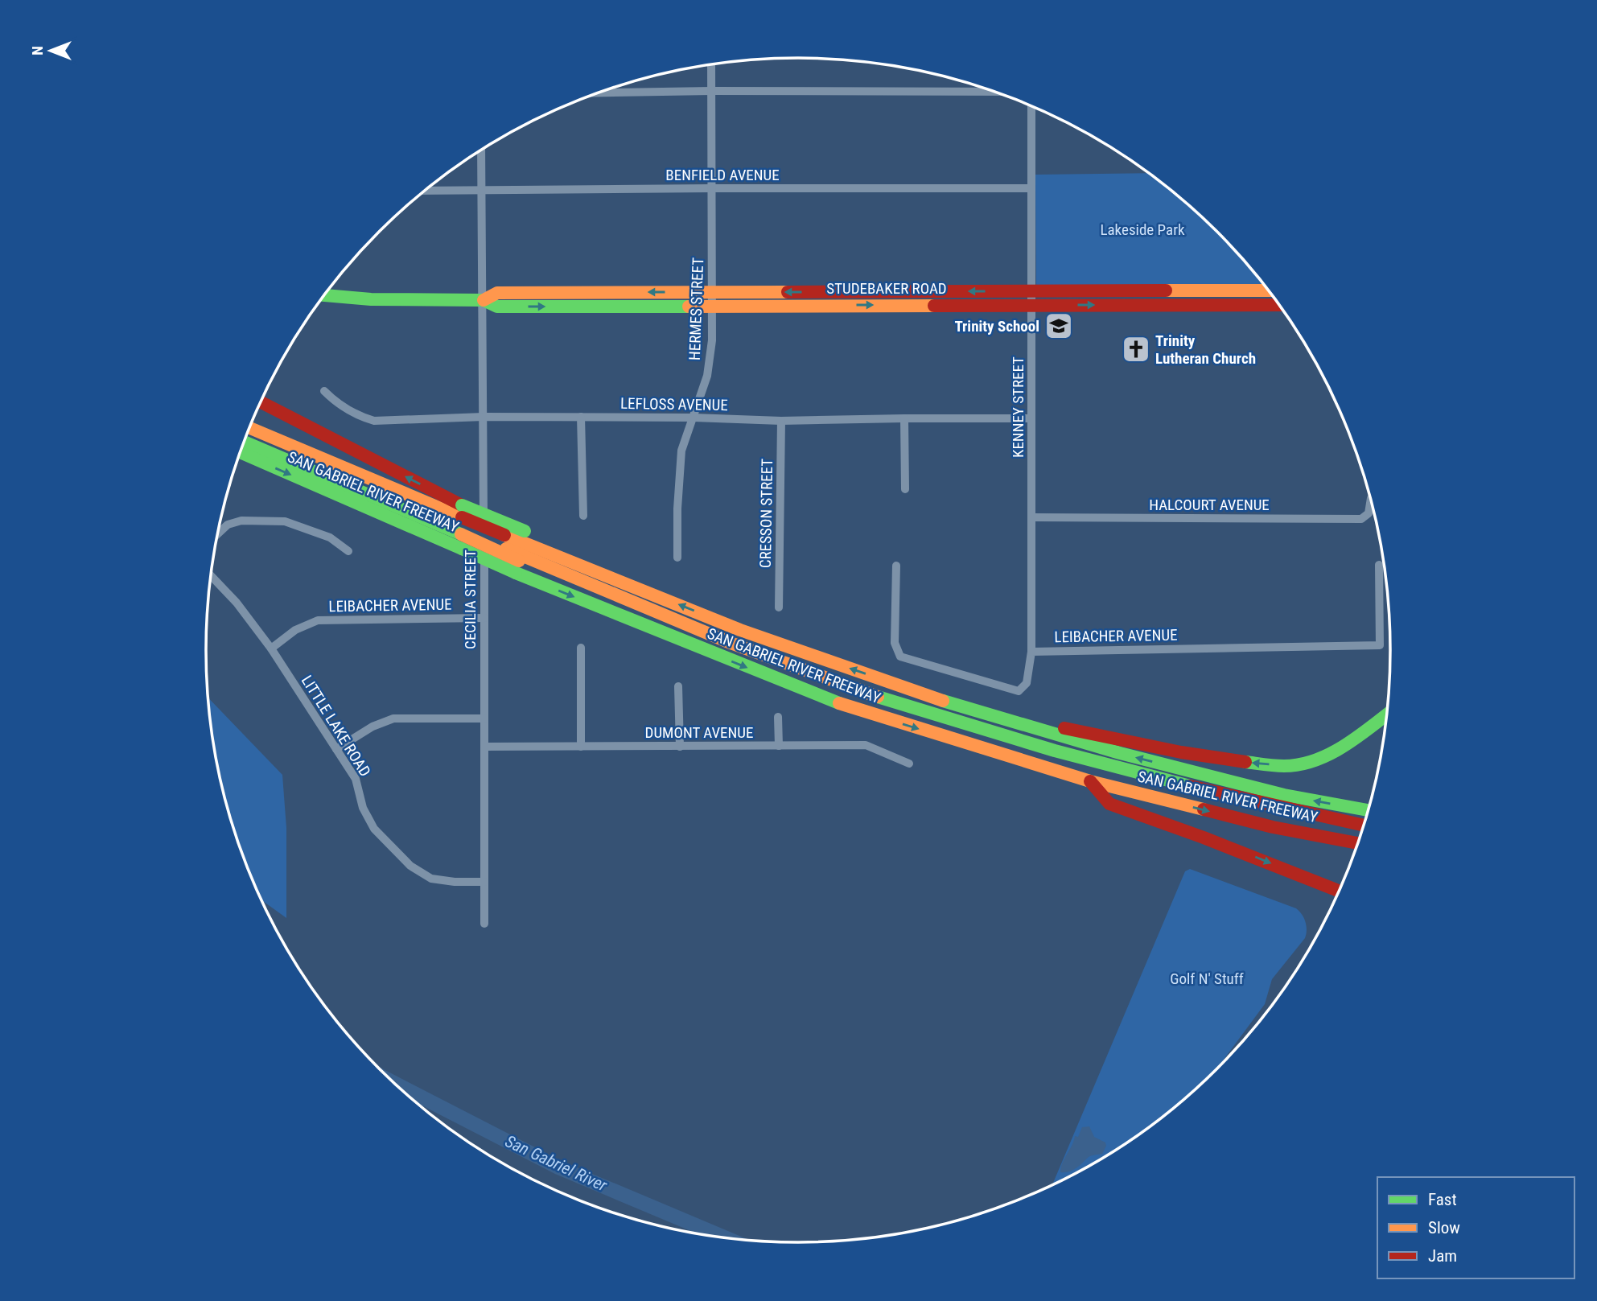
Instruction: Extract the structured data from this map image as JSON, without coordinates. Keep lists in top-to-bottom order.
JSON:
{
  "streets": {
    "main road": ["STUDEBAKER ROAD", "SAN GABRIEL RIVER FREEWAY"],
    "street": [
      "BENFIELD AVENUE",
      "HERMES STREET",
      "LEFLOSS AVENUE",
      "KENNEY STREET",
      "HALCOURT AVENUE",
      "CRESSON STREET",
      "CECILIA STREET",
      "LEIBACHER AVENUE",
      "LITTLE LAKE ROAD",
      "DUMONT AVENUE"
    ]
  },
  "crossings": [
    ["BENFIELD AVENUE", "HERMES STREET"],
    ["BENFIELD AVENUE", "KENNEY STREET"],
    ["BENFIELD AVENUE", "CECILIA STREET"],
    ["STUDEBAKER ROAD", "HERMES STREET"],
    ["STUDEBAKER ROAD", "KENNEY STREET"],
    ["STUDEBAKER ROAD", "CECILIA STREET"],
    ["HERMES STREET", "LEFLOSS AVENUE"],
    ["LEFLOSS AVENUE", "KENNEY STREET"],
    ["LEFLOSS AVENUE", "CRESSON STREET"],
    ["LEFLOSS AVENUE", "CECILIA STREET"],
    ["KENNEY STREET", "HALCOURT AVENUE"],
    ["KENNEY STREET", "LEIBACHER AVENUE"],
    ["CECILIA STREET", "LEIBACHER AVENUE"],
    ["CECILIA STREET", "LITTLE LAKE ROAD"],
    ["CECILIA STREET", "DUMONT AVENUE"],
    ["LEIBACHER AVENUE", "LITTLE LAKE ROAD"]
  ],
  "water": ["San Gabriel River"],
  "parks": ["Lakeside Park", "Golf N' Stuff"],
  "places": {
    "school or university": ["Trinity School"],
    "church": ["Trinity Lutheran Church"]
  },
  "legend": ["Fast", "Slow", "Jam"],
  "north": "left"
}
